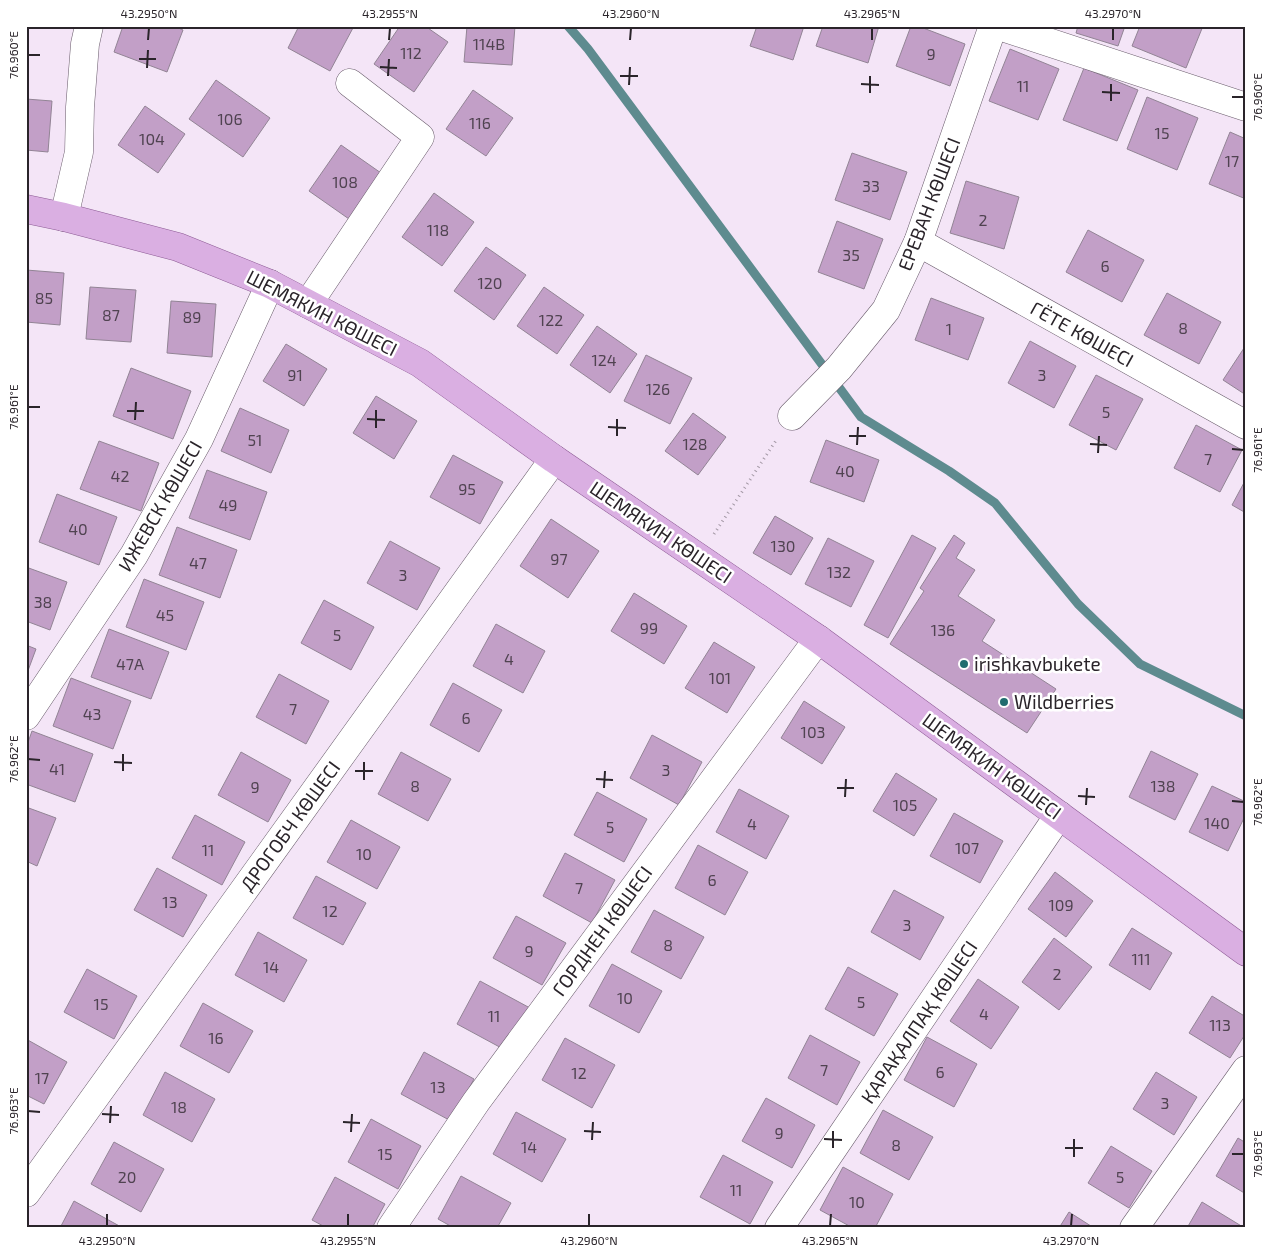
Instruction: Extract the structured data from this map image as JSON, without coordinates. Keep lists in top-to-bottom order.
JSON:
{
  "streets": {
    "main road": ["ШЕМЯКИН КӨШЕСІ"],
    "street": [
      "ЕРЕВАН КӨШЕСІ",
      "ГЁТЕ КӨШЕСІ",
      "ИЖЕВСК КӨШЕСІ",
      "ДРОГОБЧ КӨШЕСІ",
      "ГОРДНЕН КӨШЕСІ",
      "ҚАРАҚАЛПАҚ КӨШЕСІ"
    ]
  },
  "crossings": [
    ["ЕРЕВАН КӨШЕСІ", "ГЁТЕ КӨШЕСІ"],
    ["ШЕМЯКИН КӨШЕСІ", "ИЖЕВСК КӨШЕСІ"],
    ["ШЕМЯКИН КӨШЕСІ", "ДРОГОБЧ КӨШЕСІ"],
    ["ШЕМЯКИН КӨШЕСІ", "ГОРДНЕН КӨШЕСІ"],
    ["ШЕМЯКИН КӨШЕСІ", "ҚАРАҚАЛПАҚ КӨШЕСІ"]
  ],
  "places": ["irishkavbukete", "Wildberries"],
  "house_numbers": [
    "114В",
    "112",
    "9",
    "11",
    "106",
    "116",
    "15",
    "104",
    "17",
    "108",
    "33",
    "2",
    "118",
    "35",
    "6",
    "120",
    "85",
    "87",
    "89",
    "122",
    "8",
    "1",
    "124",
    "91",
    "3",
    "126",
    "5",
    "51",
    "128",
    "7",
    "40",
    "42",
    "95",
    "49",
    "40",
    "130",
    "97",
    "47",
    "132",
    "3",
    "38",
    "45",
    "99",
    "136",
    "5",
    "4",
    "47А",
    "101",
    "7",
    "43",
    "6",
    "103",
    "41",
    "3",
    "8",
    "138",
    "9",
    "105",
    "140",
    "4",
    "5",
    "107",
    "11",
    "10",
    "6",
    "7",
    "13",
    "109",
    "12",
    "3",
    "8",
    "9",
    "111",
    "14",
    "2",
    "10",
    "5",
    "15",
    "4",
    "11",
    "113",
    "16",
    "7",
    "6",
    "12",
    "17",
    "13",
    "3",
    "18",
    "9",
    "8",
    "14",
    "15",
    "20",
    "5",
    "11",
    "10"
  ],
  "coordinates": [
    "43.2950°N",
    "43.2955°N",
    "43.2960°N",
    "43.2965°N",
    "43.2970°N",
    "76.960°E",
    "76.961°E",
    "76.962°E",
    "76.963°E"
  ]
}
